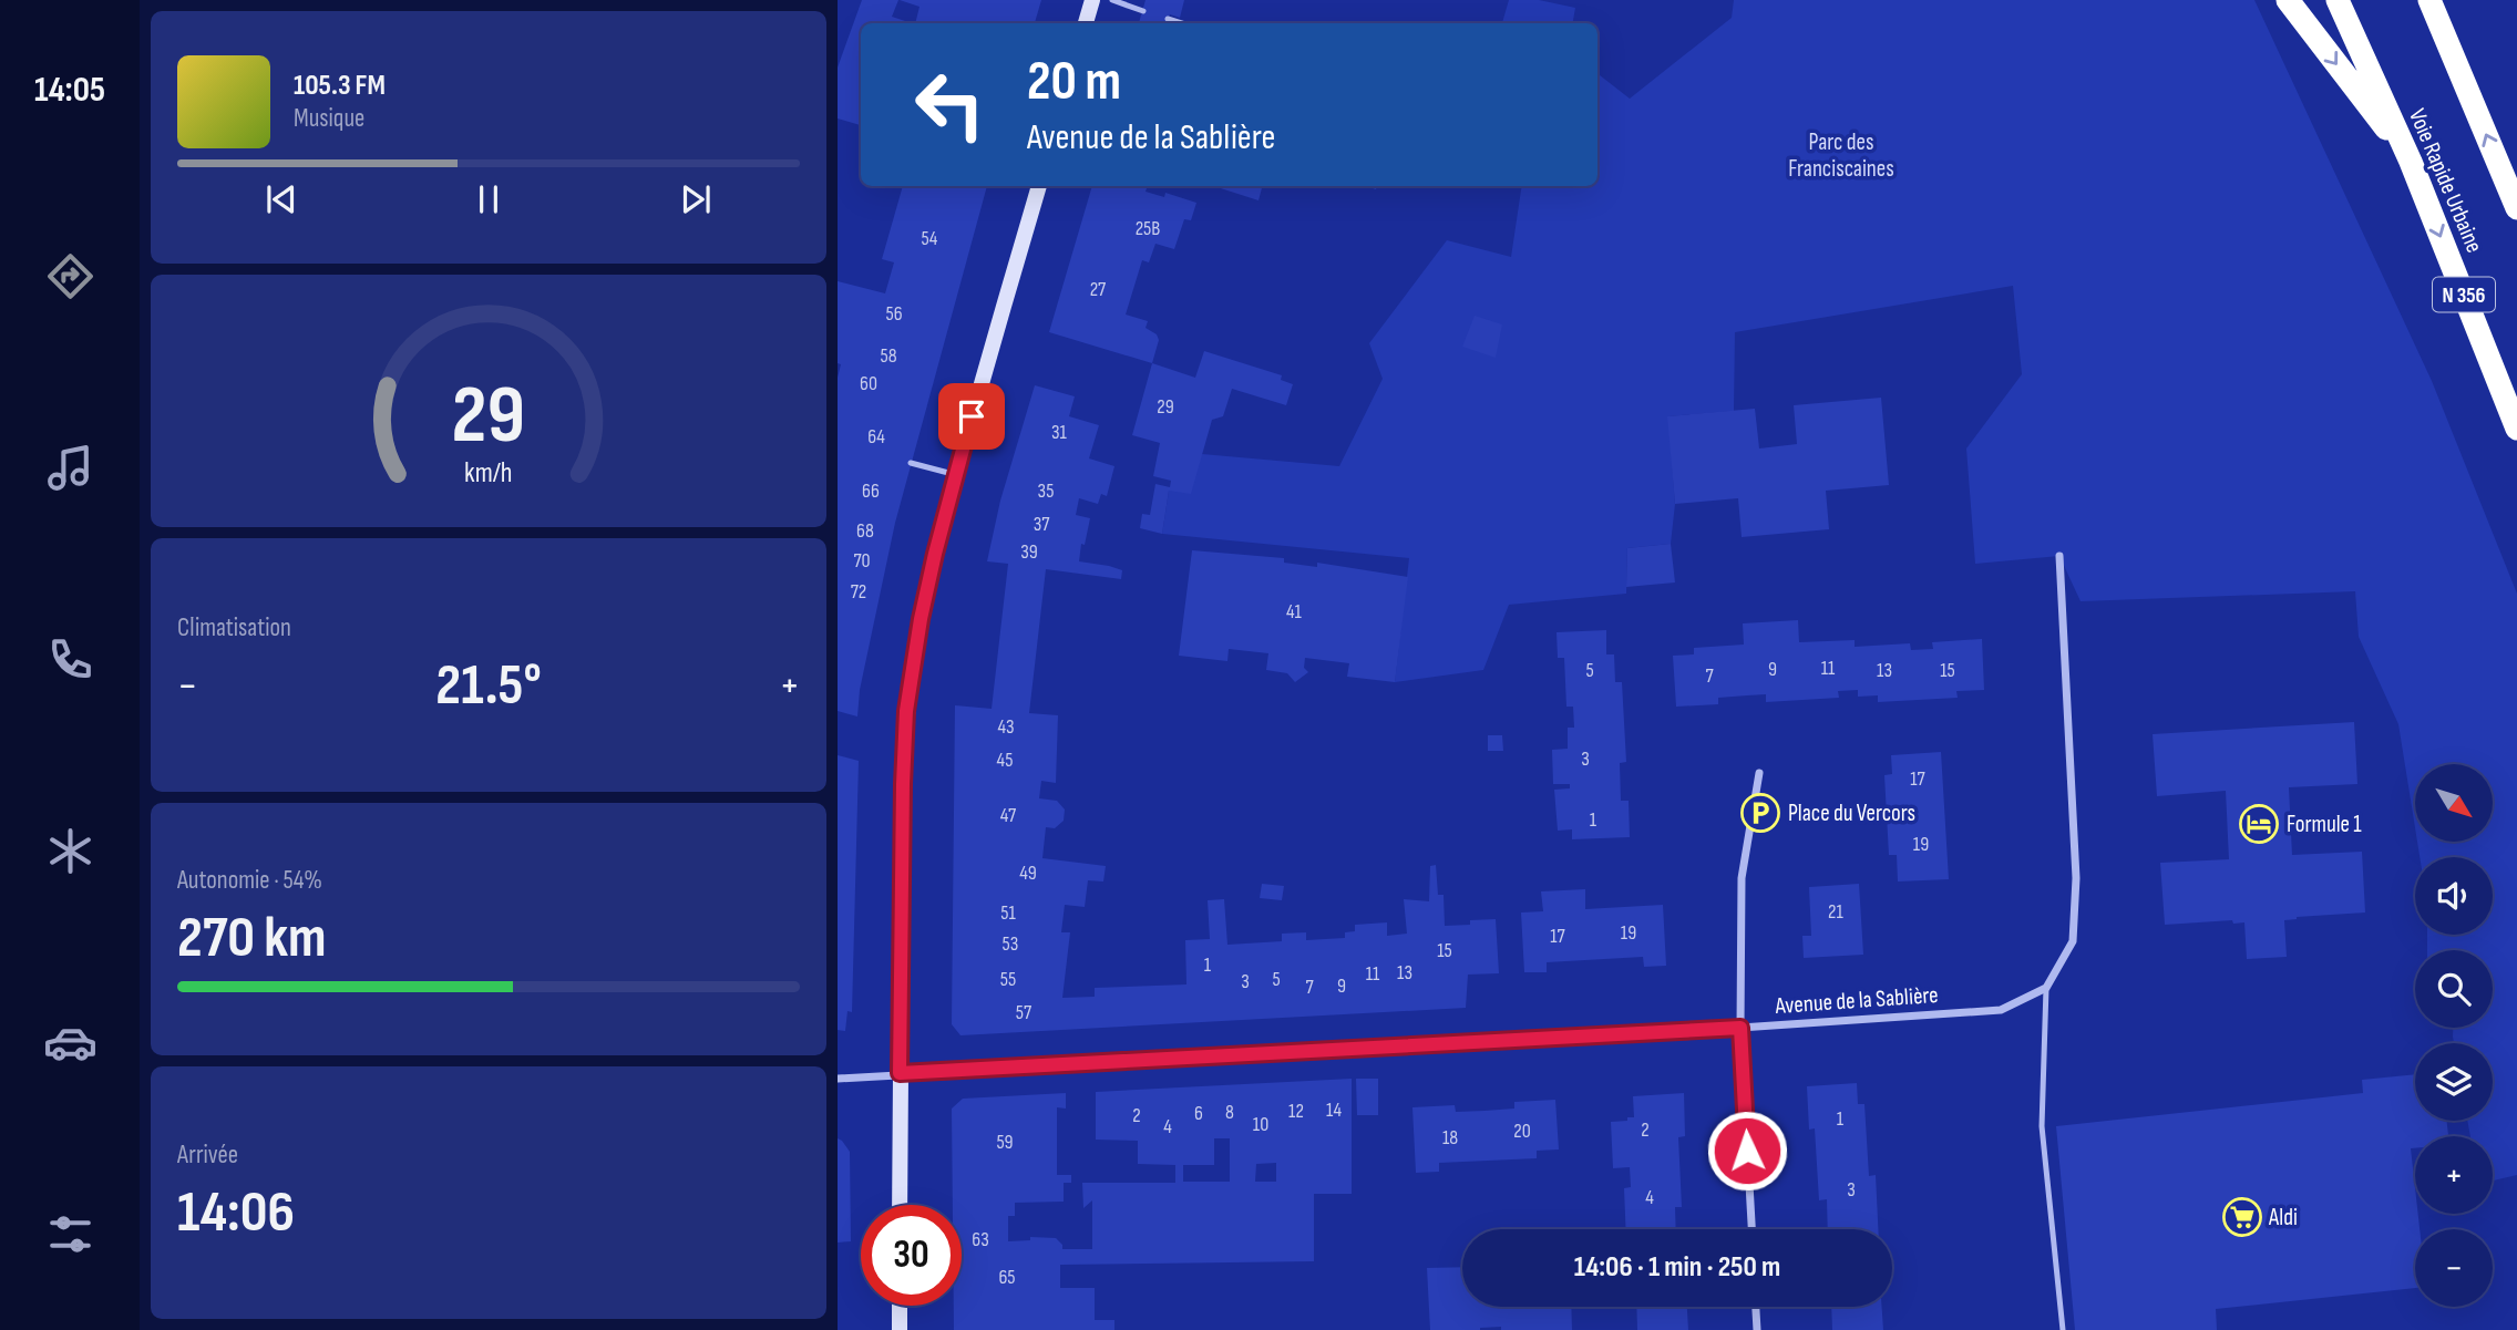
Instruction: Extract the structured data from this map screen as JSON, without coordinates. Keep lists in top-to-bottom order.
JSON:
{
  "streets": {
    "highway": ["Voie Rapide Urbaine", "N 356"],
    "street": ["Avenue de la Sablière"]
  },
  "one_way": ["Voie Rapide Urbaine"],
  "parks": ["Parc des Franciscaines"],
  "places": {
    "parking": ["Place du Vercors"],
    "hotel": ["Formule 1"],
    "supermarket": ["Aldi"]
  },
  "house_numbers": [
    "25B",
    "54",
    "27",
    "56",
    "58",
    "60",
    "29",
    "31",
    "64",
    "66",
    "35",
    "37",
    "68",
    "39",
    "70",
    "72",
    "41",
    "11",
    "9",
    "5",
    "13",
    "15",
    "7",
    "43",
    "3",
    "45",
    "17",
    "47",
    "1",
    "19",
    "49",
    "21",
    "51",
    "19",
    "17",
    "53",
    "15",
    "1",
    "13",
    "11",
    "55",
    "5",
    "3",
    "9",
    "7",
    "57",
    "14",
    "12",
    "8",
    "6",
    "2",
    "1",
    "10",
    "4",
    "2",
    "20",
    "18",
    "59",
    "3",
    "4",
    "63",
    "65"
  ],
  "north": "bottom right",
  "page": {
    "tabs": "14:05",
    "turn": ["20 m", "Avenue de la Sablière"],
    "song": ["105.3 FM", "Musique"],
    "tile": [
      "Climatisation",
      ["Autonomie · 54%", "270 km"],
      ["Arrivée", "14:06"]
    ],
    "heat": ["−", "21.5°", "+"],
    "map_buttons": ["+", "−"],
    "limit": "30",
    "trip": "14:06 · 1 min · 250 m",
    "gauge": ["29", "km/h"]
  }
}
